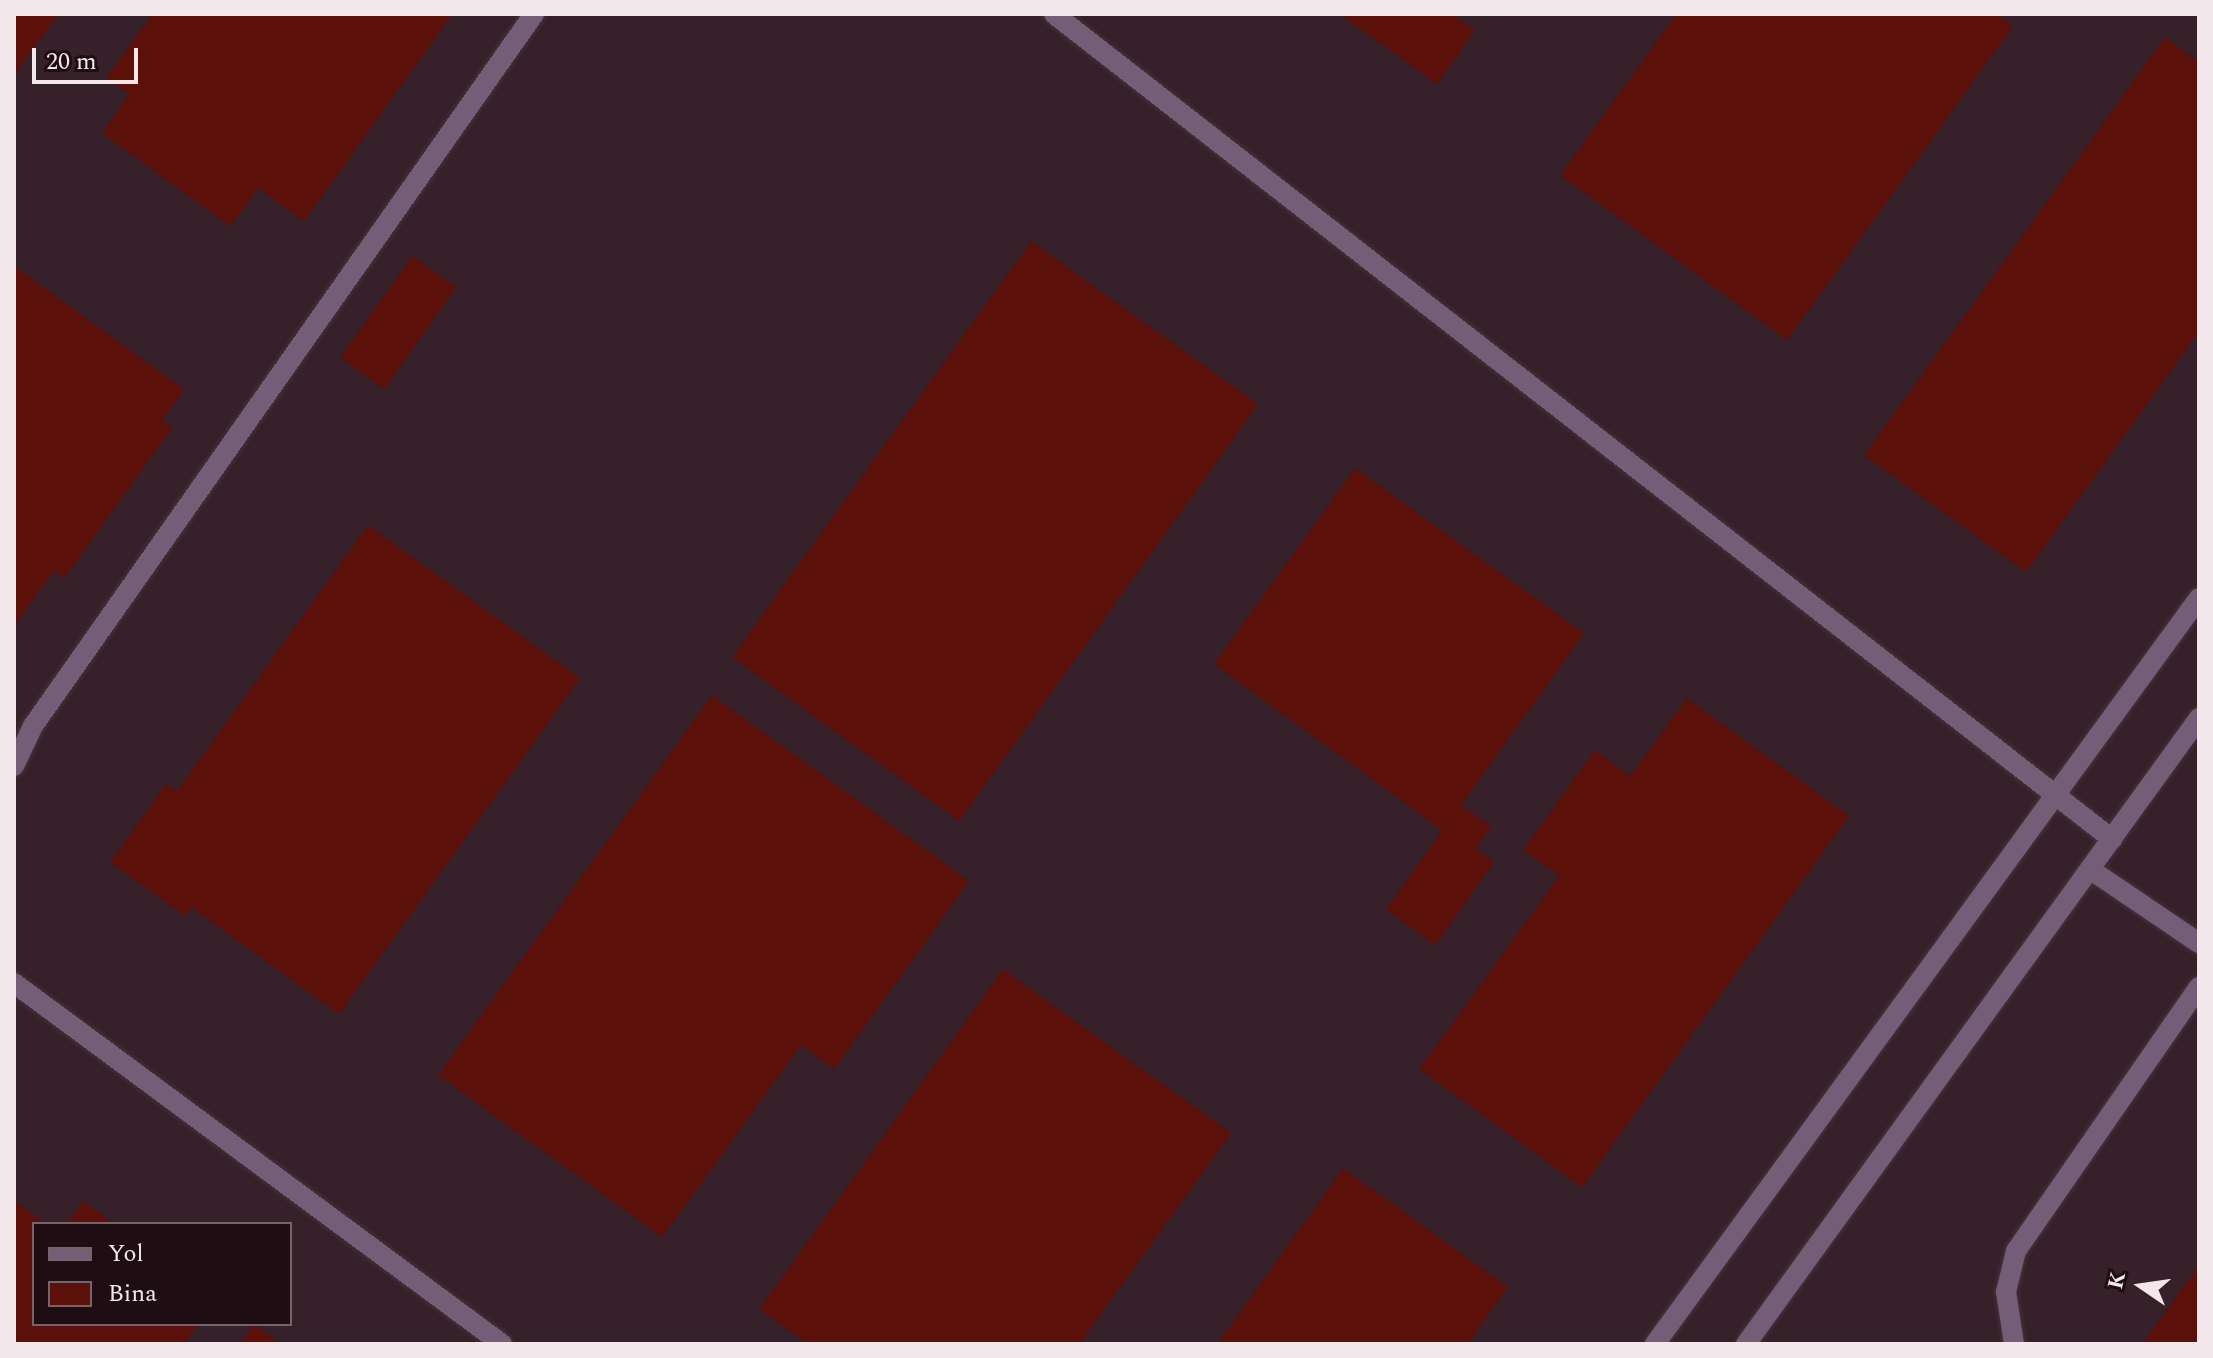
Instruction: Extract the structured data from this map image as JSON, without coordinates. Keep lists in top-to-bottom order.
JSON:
{
  "legend": ["Yol", "Bina"],
  "scale_bar": "20 m",
  "north": "left"
}
